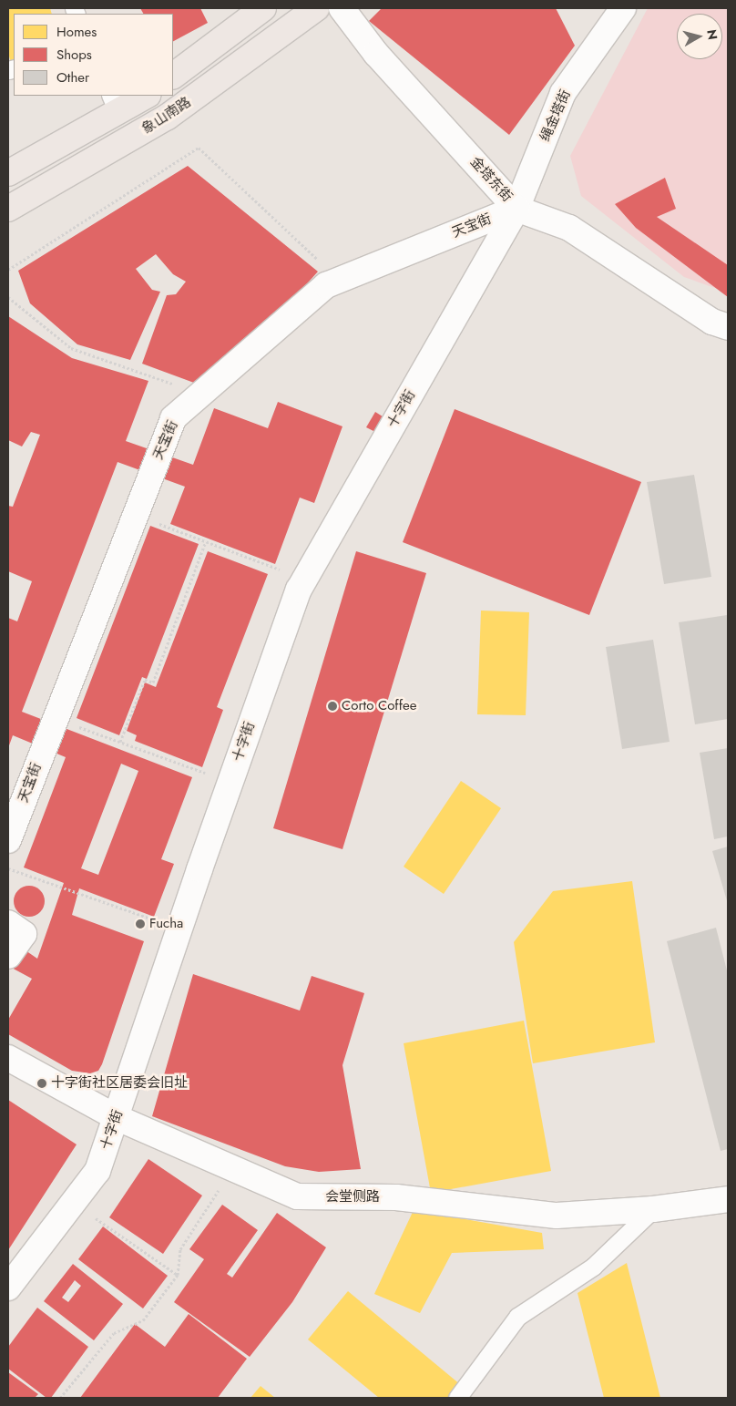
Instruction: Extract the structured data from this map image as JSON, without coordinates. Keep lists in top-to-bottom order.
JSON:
{
  "streets": {
    "main road": ["象山南路"],
    "street": [
      "绳金塔街",
      "金塔东街",
      "天宝街",
      "十字街",
      "会堂侧路"
    ]
  },
  "crossings": [
    ["绳金塔街", "金塔东街"],
    ["绳金塔街", "天宝街"],
    ["绳金塔街", "十字街"],
    ["金塔东街", "天宝街"],
    ["金塔东街", "十字街"],
    ["天宝街", "十字街"],
    ["十字街", "会堂侧路"]
  ],
  "places": ["Corto Coffee", "Fucha", "十字街社区居委会旧址"],
  "legend": ["Homes", "Shops", "Other"],
  "north": "right"
}
